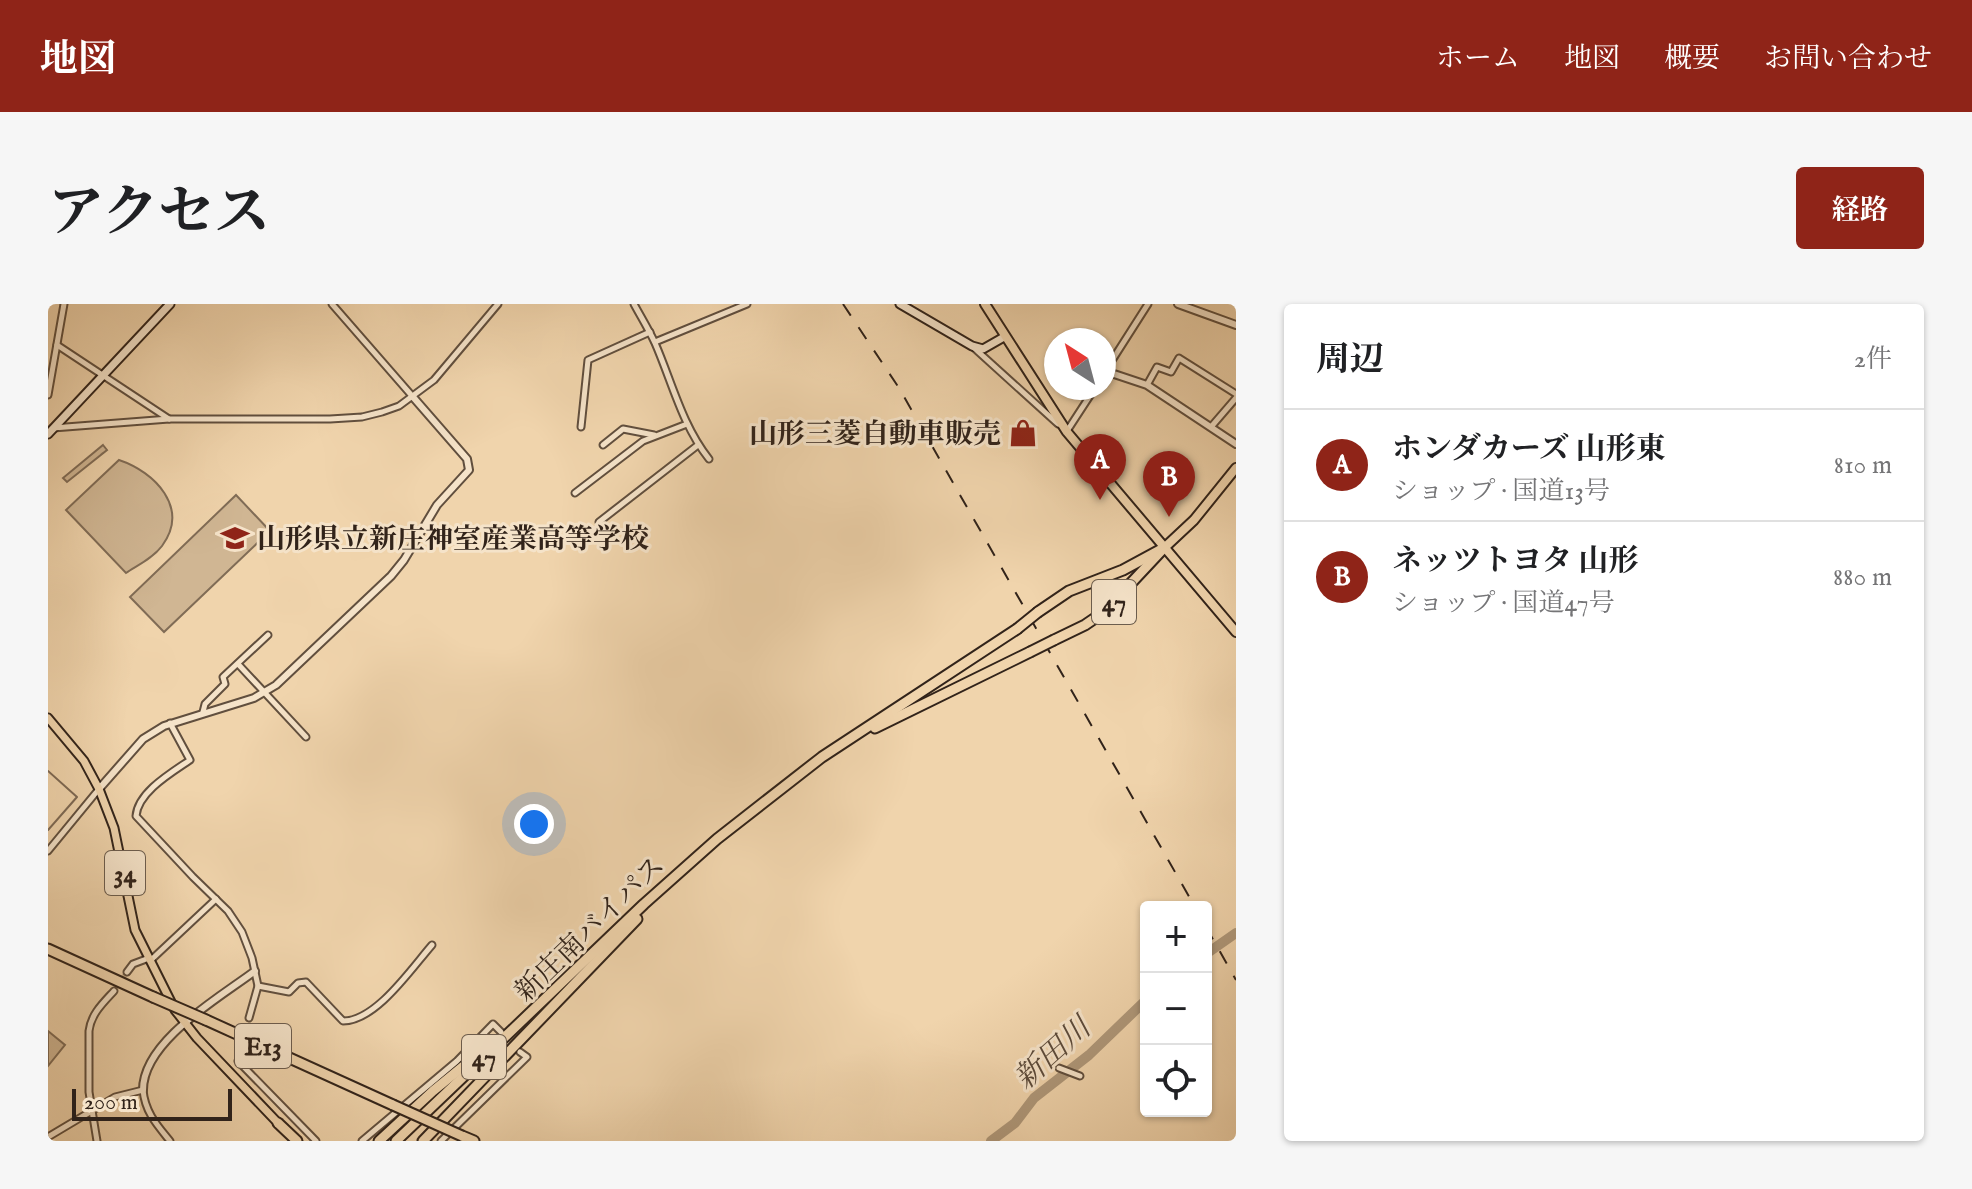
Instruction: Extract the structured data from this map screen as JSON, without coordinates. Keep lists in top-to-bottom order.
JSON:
{
  "streets": {
    "highway": [
      "47",
      "34",
      "新庄南バイパス",
      "E13"
    ]
  },
  "crossings": [
    ["47", "新庄南バイパス"]
  ],
  "water": ["新田川"],
  "places": {
    "shop": ["山形三菱自動車販売"],
    "school or university": ["山形県立新庄神室産業高等学校"]
  },
  "scale_bar": "200 m",
  "north": "top left",
  "page": {
    "header": "地図",
    "nav": [
      "ホーム",
      "地図",
      "概要",
      "お問い合わせ"
    ],
    "title": "アクセス",
    "buttons": "経路",
    "heading": ["周辺", "2件"],
    "list": [
      {
        "mark": "A",
        "name": "ホンダカーズ 山形東",
        "note": "ショップ · 国道13号",
        "value": "810 m"
      },
      {
        "mark": "B",
        "name": "ネッツトヨタ 山形",
        "note": "ショップ · 国道47号",
        "value": "880 m"
      }
    ],
    "pins": ["A", "B"],
    "map_buttons": ["+", "−"],
    "scale": "200 m"
  }
}
